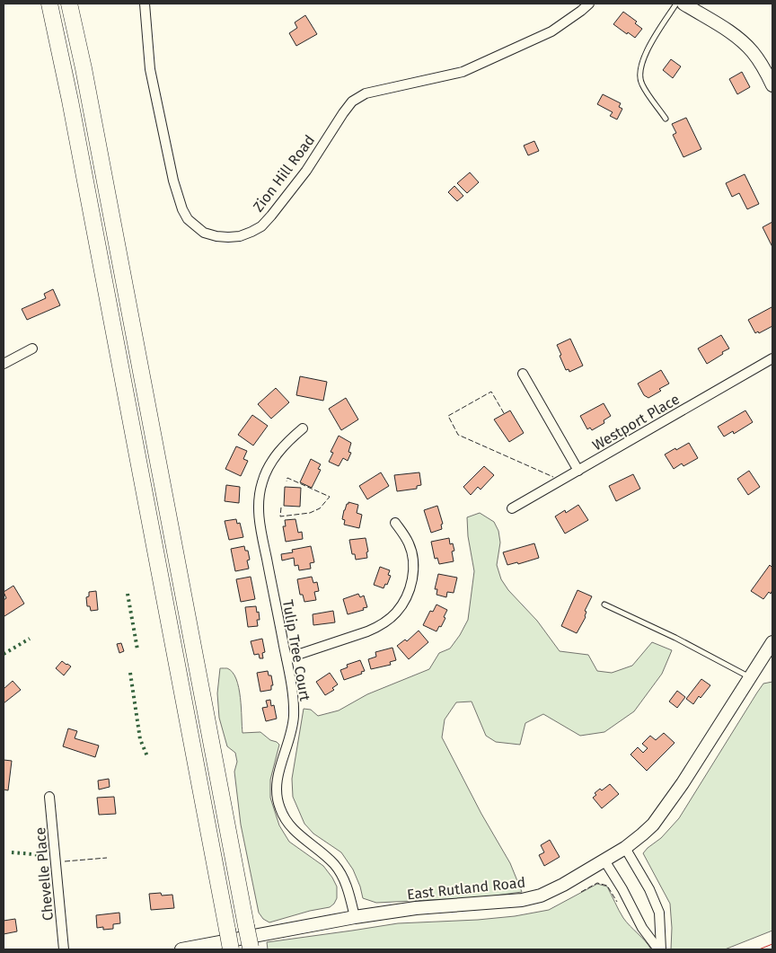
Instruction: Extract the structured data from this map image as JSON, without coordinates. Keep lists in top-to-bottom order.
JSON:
{
  "streets": {
    "main road": ["East Rutland Road"],
    "street": [
      "Zion Hill Road",
      "Westport Place",
      "Tulip Tree Court",
      "Chevelle Place"
    ]
  },
  "crossings": [
    ["Tulip Tree Court", "East Rutland Road"]
  ]
}
